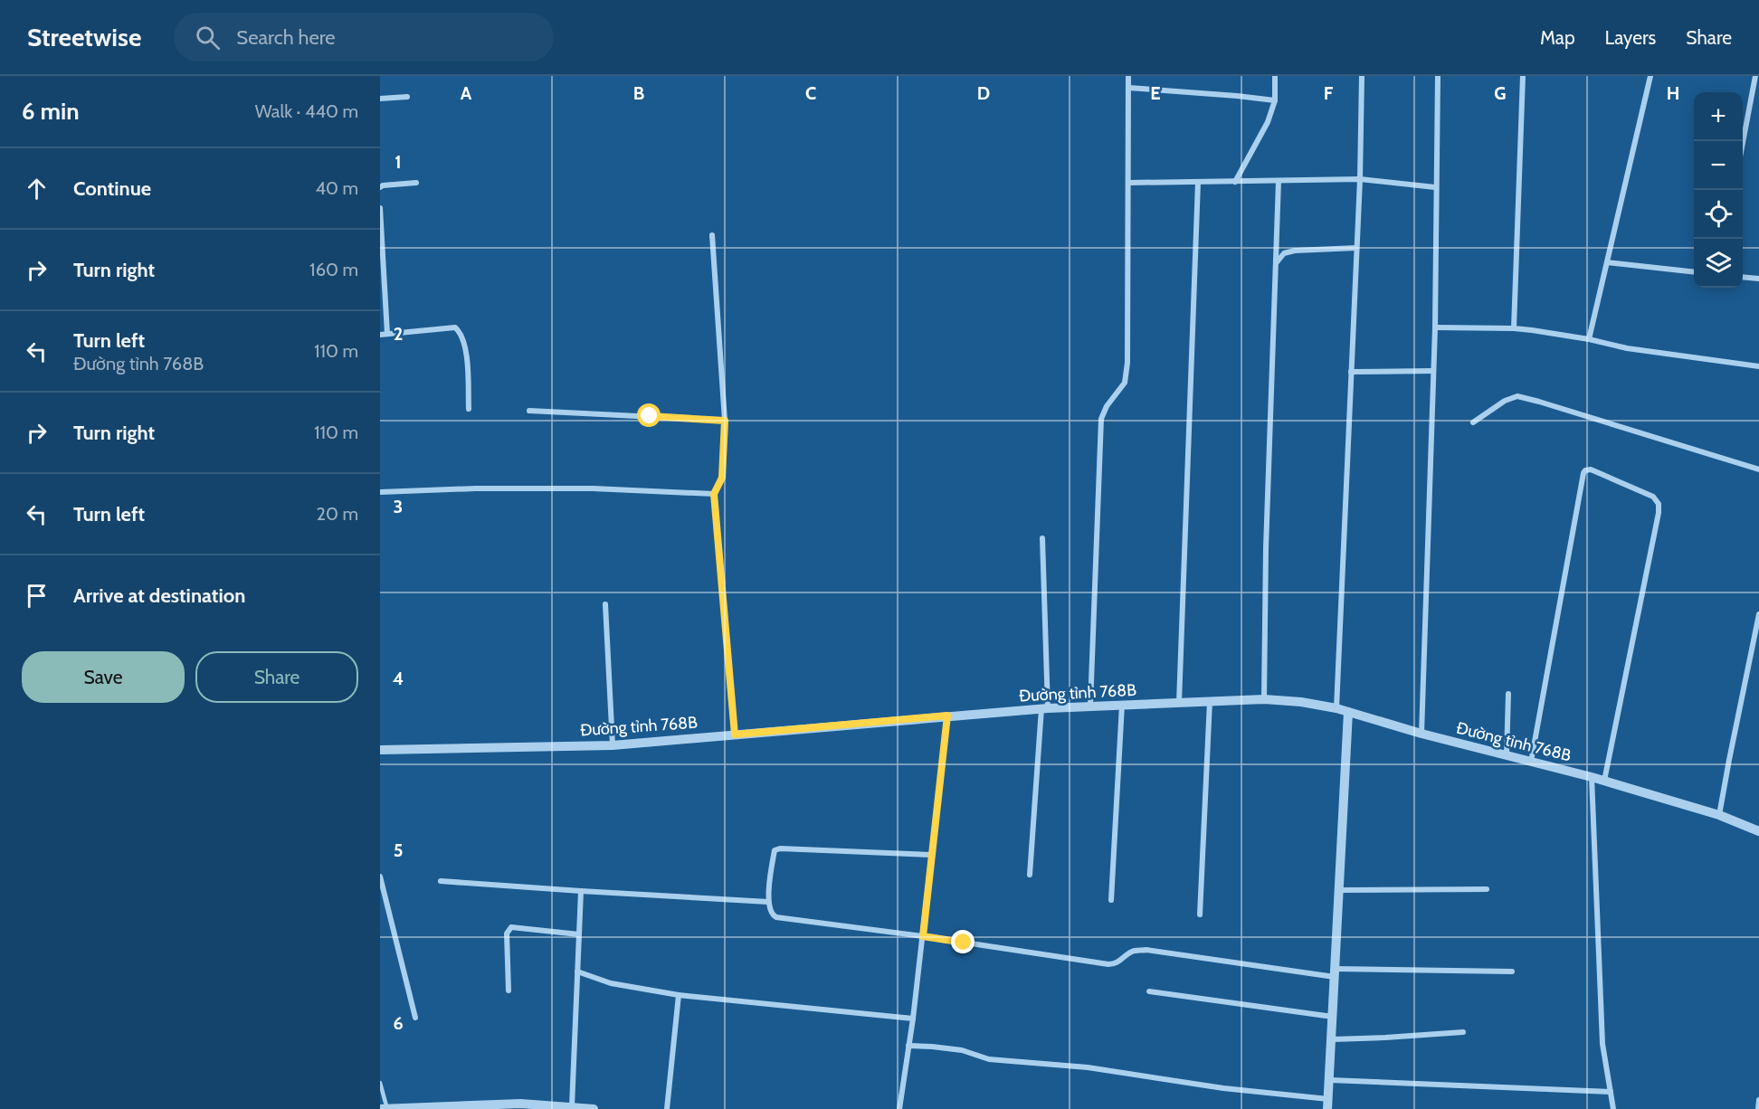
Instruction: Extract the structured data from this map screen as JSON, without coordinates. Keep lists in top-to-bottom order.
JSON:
{
  "streets": {
    "street": ["Đường tỉnh 768B"]
  },
  "page": {
    "header": "Streetwise",
    "search": "Search here",
    "nav": ["Map", "Layers", "Share"],
    "heading": ["6 min", "Walk · 440 m"],
    "map_buttons": ["+", "−"],
    "list": [
      ["Continue", "40 m"],
      ["Turn right", "160 m"],
      ["Turn left", "Đường tỉnh 768B", "110 m"],
      ["Turn right", "110 m"],
      ["Turn left", "20 m"],
      "Arrive at destination"
    ],
    "buttons": ["Save", "Share"]
  },
  "grid": {
    "columns": [
      "A",
      "B",
      "C",
      "D",
      "E",
      "F",
      "G",
      "H"
    ],
    "rows": [
      "1",
      "2",
      "3",
      "4",
      "5",
      "6"
    ]
  }
}
